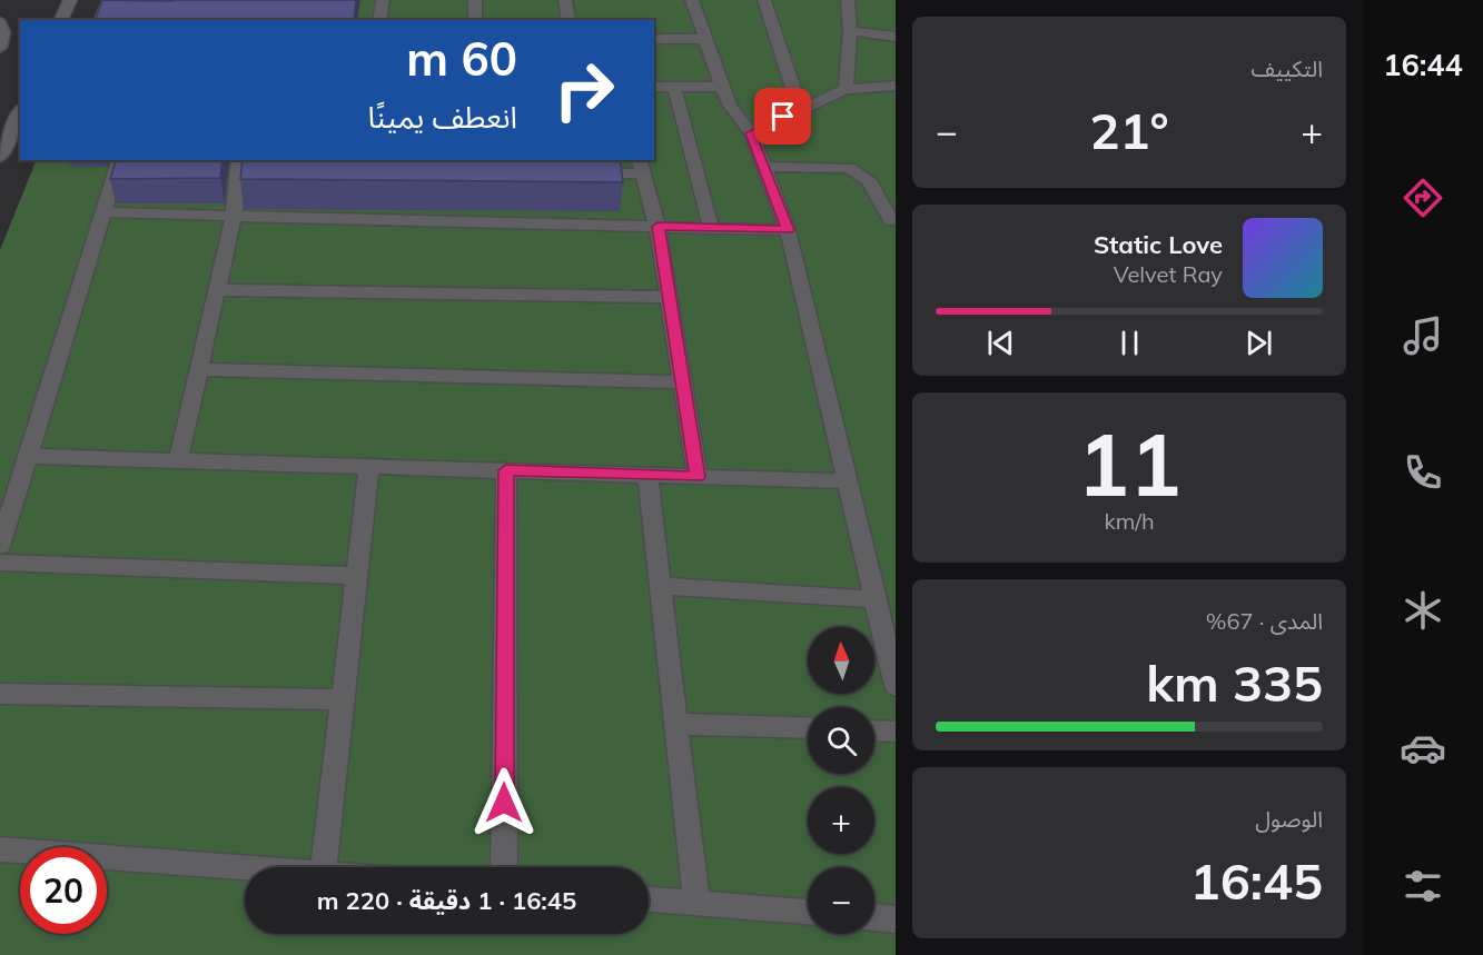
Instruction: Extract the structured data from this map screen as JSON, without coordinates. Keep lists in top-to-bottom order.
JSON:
{
  "north": "top",
  "page": {
    "tabs": "16:44",
    "tile": [
      "التكييف",
      ["11", "km/h"],
      ["المدى · 67%", "335 km"],
      ["الوصول", "16:45"]
    ],
    "turn": ["60 m", "انعطف يمينًا"],
    "heat": ["−", "21°", "+"],
    "song": ["Static Love", "Velvet Ray"],
    "map_buttons": ["+", "−"],
    "limit": "20",
    "trip": "16:45 · 1 دقيقة · 220 m"
  }
}
